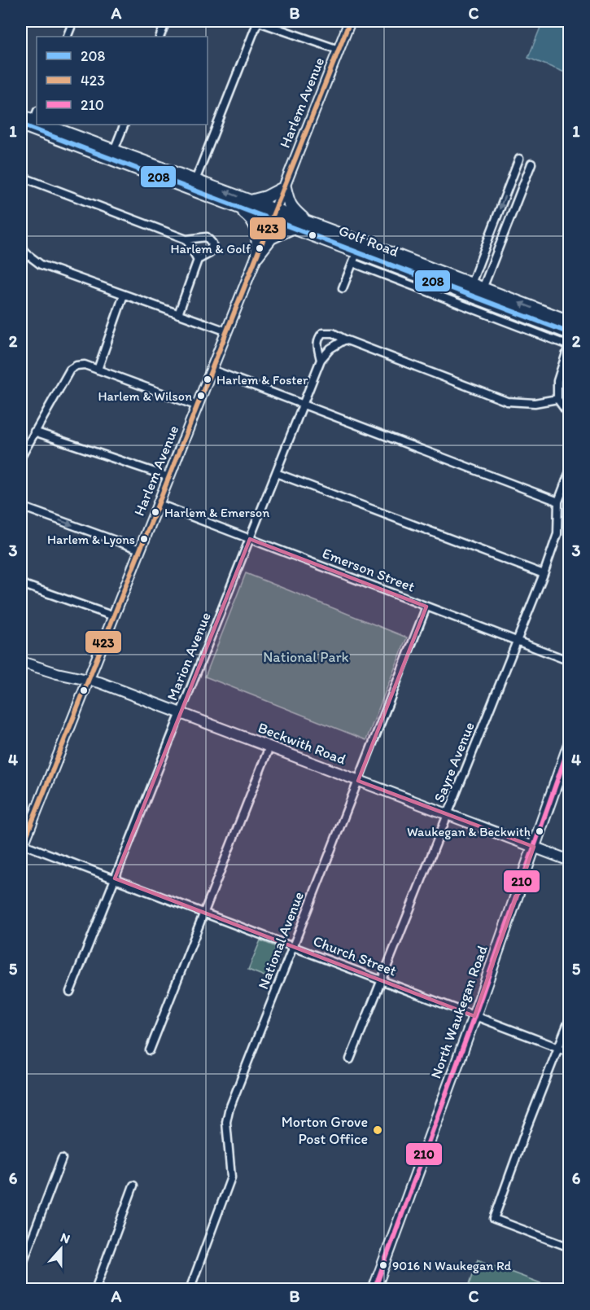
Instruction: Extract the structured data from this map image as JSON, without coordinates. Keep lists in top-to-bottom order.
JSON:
{
  "streets": {
    "main road": [
      "Harlem Avenue",
      "Golf Road",
      "Beckwith Road",
      "North Waukegan Road"
    ],
    "street": [
      "Emerson Street",
      "Marion Avenue",
      "Sayre Avenue",
      "National Avenue",
      "Church Street"
    ]
  },
  "crossings": [
    ["Harlem Avenue", "Golf Road"],
    ["Harlem Avenue", "Emerson Street"],
    ["Harlem Avenue", "Beckwith Road"],
    ["Harlem Avenue", "Church Street"],
    ["Emerson Street", "Marion Avenue"],
    ["Emerson Street", "Sayre Avenue"],
    ["Emerson Street", "National Avenue"],
    ["Marion Avenue", "Beckwith Road"],
    ["Marion Avenue", "Church Street"],
    ["Beckwith Road", "Sayre Avenue"],
    ["Beckwith Road", "National Avenue"],
    ["Beckwith Road", "North Waukegan Road"],
    ["Sayre Avenue", "Church Street"],
    ["National Avenue", "Church Street"],
    ["Church Street", "North Waukegan Road"]
  ],
  "parks": ["National Park"],
  "places": [
    "Harlem & Golf",
    "Harlem & Foster",
    "Harlem & Wilson",
    "Harlem & Emerson",
    "Harlem & Lyons",
    "Waukegan & Beckwith",
    "Morton Grove Post Office",
    "9016 N Waukegan Rd"
  ],
  "lines": ["transit line 423", "transit line 208", "transit line 210"],
  "legend": ["208", "423", "210"],
  "north": "top",
  "grid": {
    "columns": ["A", "B", "C"],
    "rows": [
      "1",
      "2",
      "3",
      "4",
      "5",
      "6"
    ]
  }
}
